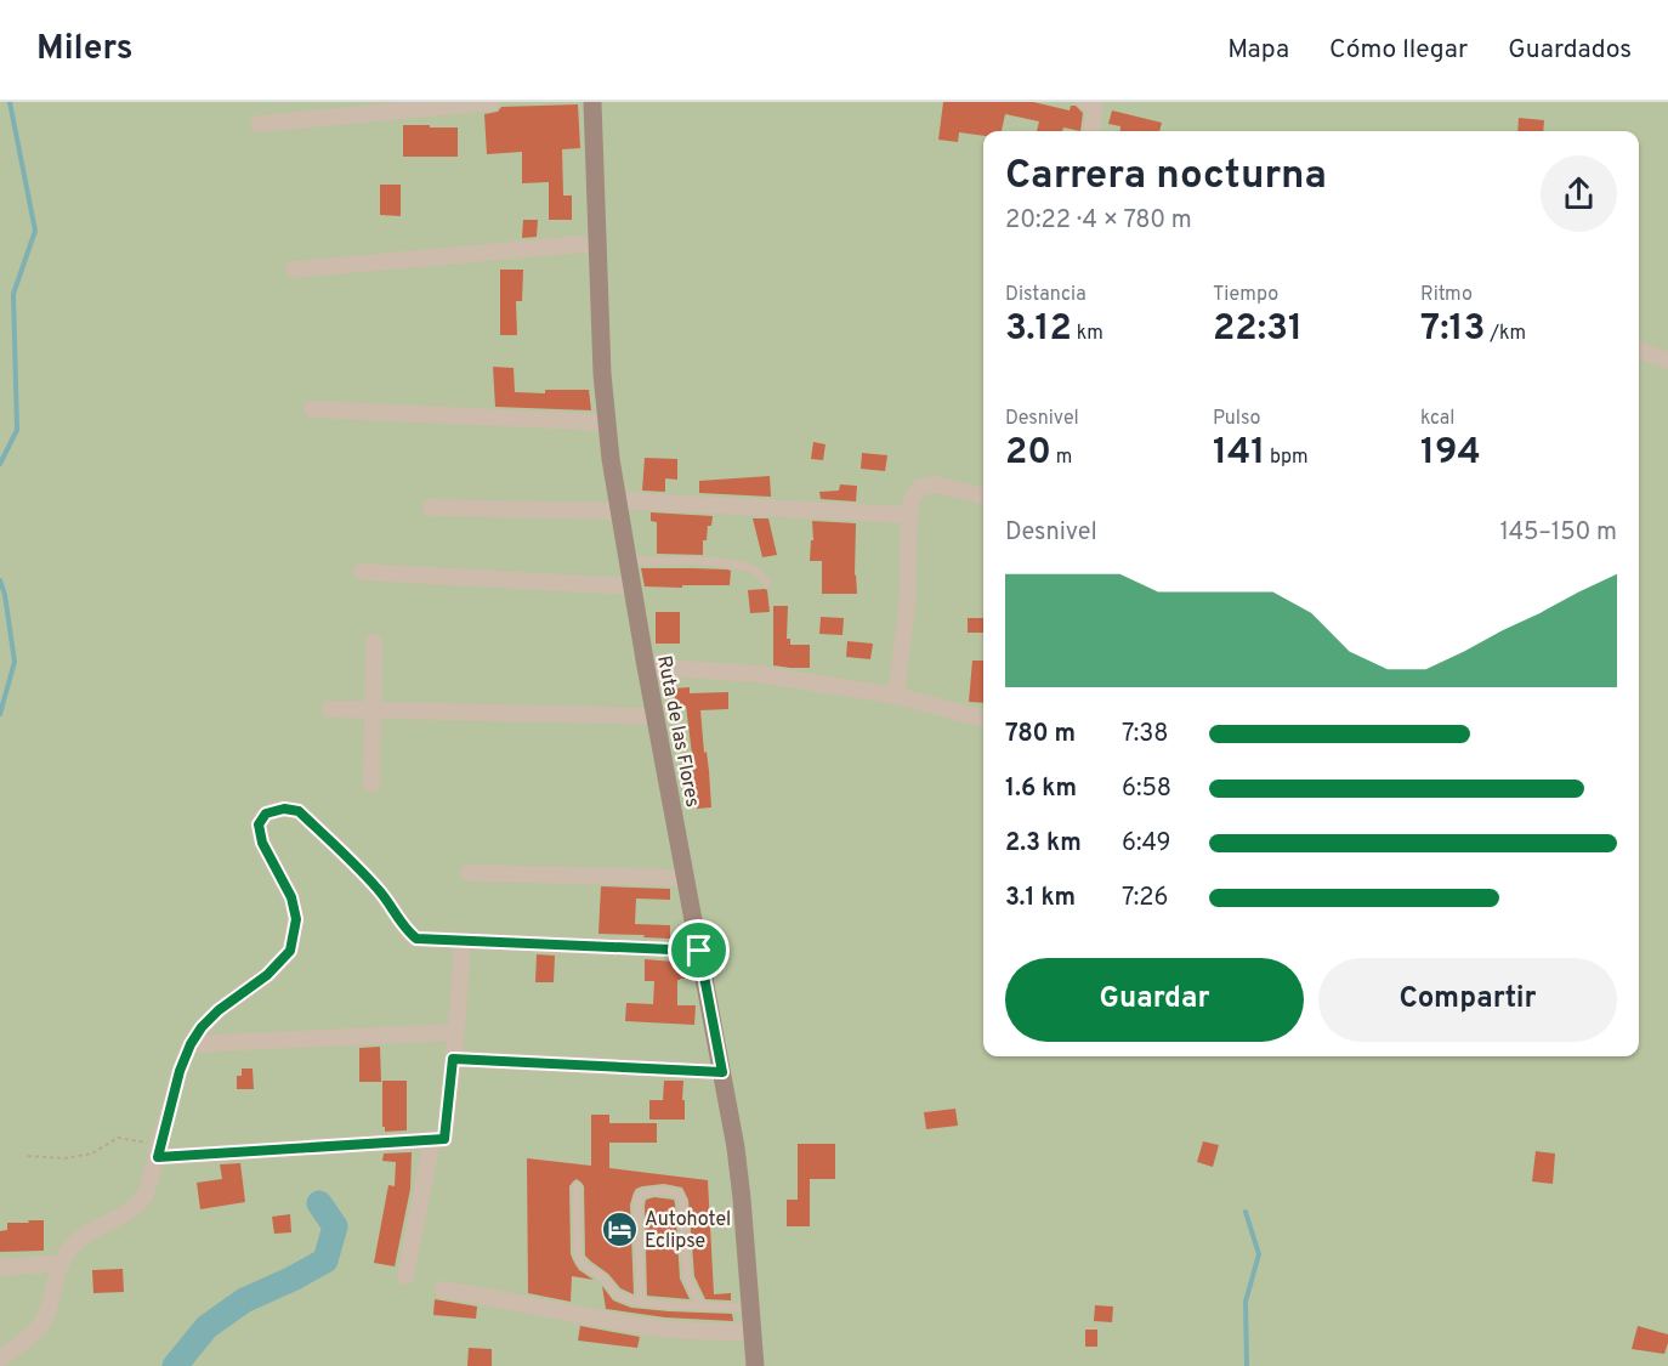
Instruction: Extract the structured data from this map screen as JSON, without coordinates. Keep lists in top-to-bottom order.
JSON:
{
  "streets": {
    "main road": ["Ruta de las Flores"]
  },
  "places": {
    "hotel": ["Autohotel Eclipse"]
  },
  "page": {
    "header": "Milers",
    "nav": ["Mapa", "Cómo llegar", "Guardados"],
    "heading": ["Carrera nocturna", "20:22 · 4 × 780 m"],
    "stats": [
      ["Distancia", "3.12 km"],
      ["Tiempo", "22:31"],
      ["Ritmo", "7:13 /km"],
      ["Desnivel", "20 m"],
      ["Pulso", "141 bpm"],
      ["kcal", "194"]
    ],
    "chart": ["Desnivel", "145–150 m"],
    "list": [
      {
        "name": "780 m",
        "note": "7:38"
      },
      {
        "name": "1.6 km",
        "note": "6:58"
      },
      {
        "name": "2.3 km",
        "note": "6:49"
      },
      {
        "name": "3.1 km",
        "note": "7:26"
      }
    ],
    "buttons": ["Guardar", "Compartir"]
  }
}
